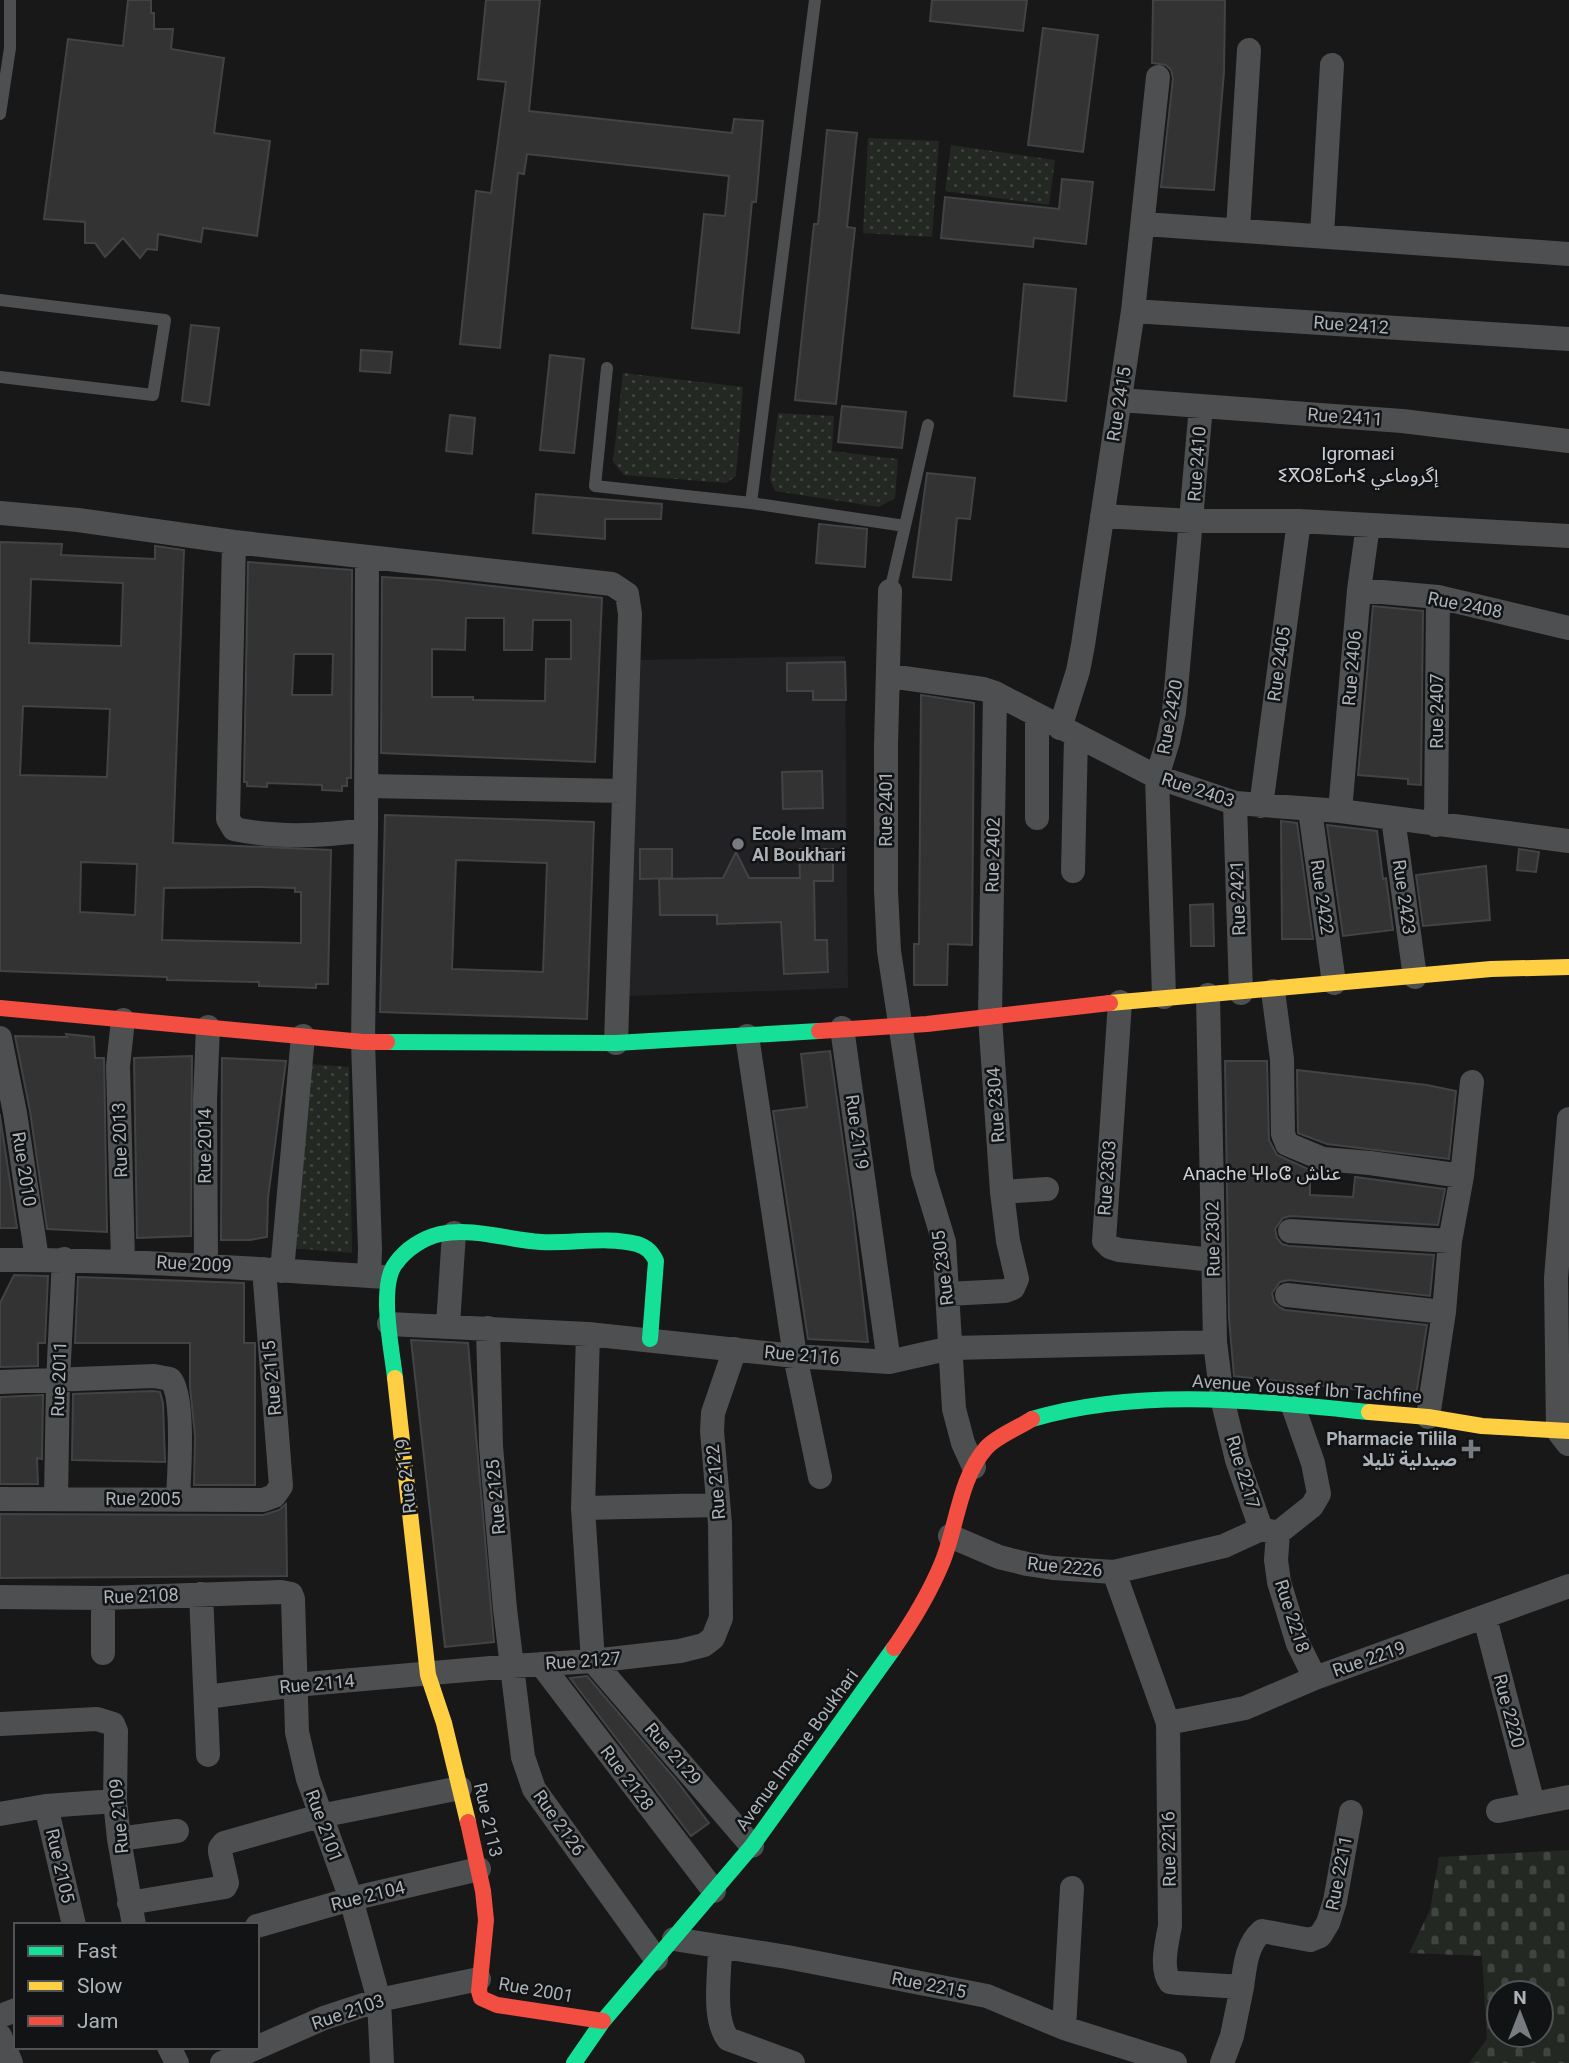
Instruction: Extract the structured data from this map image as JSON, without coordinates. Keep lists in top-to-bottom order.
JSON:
{
  "streets": {
    "street": [
      "Rue 2412",
      "Rue 2415",
      "Rue 2411",
      "Rue 2410",
      "Rue 2408",
      "Rue 2405",
      "Rue 2406",
      "Rue 2407",
      "Rue 2420",
      "Rue 2403",
      "Rue 2401",
      "Rue 2402",
      "Rue 2422",
      "Rue 2423",
      "Rue 2421",
      "Rue 2304",
      "Rue 2119",
      "Rue 2013",
      "Rue 2014",
      "Rue 2010",
      "Rue 2303",
      "Rue 2302",
      "Rue 2009",
      "Rue 2305",
      "Rue 2116",
      "Rue 2115",
      "Rue 2011",
      "Avenue Youssef Ibn Tachfine",
      "Rue 2217",
      "Rue 2122",
      "Rue 2125",
      "Rue 2005",
      "Rue 2226",
      "Rue 2108",
      "Rue 2218",
      "Rue 2219",
      "Rue 2127",
      "Rue 2114",
      "Rue 2220",
      "Avenue Imame Boukhari",
      "Rue 2129",
      "Rue 2128",
      "Rue 2109",
      "Rue 2113",
      "Rue 2126",
      "Rue 2101",
      "Rue 2216",
      "Rue 2105",
      "Rue 2211",
      "Rue 2104",
      "Rue 2215",
      "Rue 2001",
      "Rue 2103"
    ]
  },
  "crossings": [
    ["Rue 2412", "Rue 2415"],
    ["Rue 2415", "Rue 2411"],
    ["Rue 2415", "Rue 2403"],
    ["Rue 2411", "Rue 2410"],
    ["Rue 2410", "Rue 2420"],
    ["Rue 2408", "Rue 2406"],
    ["Rue 2408", "Rue 2407"],
    ["Rue 2405", "Rue 2403"],
    ["Rue 2406", "Rue 2403"],
    ["Rue 2407", "Rue 2403"],
    ["Rue 2420", "Rue 2403"],
    ["Rue 2403", "Rue 2401"],
    ["Rue 2403", "Rue 2402"],
    ["Rue 2403", "Rue 2422"],
    ["Rue 2403", "Rue 2423"],
    ["Rue 2403", "Rue 2421"],
    ["Rue 2401", "Rue 2305"],
    ["Rue 2402", "Rue 2304"],
    ["Rue 2304", "Rue 2305"],
    ["Rue 2119", "Rue 2009"],
    ["Rue 2119", "Rue 2116"],
    ["Rue 2119", "Rue 2127"],
    ["Rue 2119", "Rue 2114"],
    ["Rue 2119", "Rue 2113"],
    ["Rue 2013", "Rue 2009"],
    ["Rue 2014", "Rue 2009"],
    ["Rue 2010", "Rue 2009"],
    ["Rue 2303", "Rue 2302"],
    ["Rue 2302", "Rue 2116"],
    ["Rue 2302", "Avenue Youssef Ibn Tachfine"],
    ["Rue 2302", "Rue 2217"],
    ["Rue 2009", "Rue 2115"],
    ["Rue 2009", "Rue 2011"],
    ["Rue 2305", "Rue 2116"],
    ["Rue 2305", "Avenue Imame Boukhari"],
    ["Rue 2116", "Rue 2122"],
    ["Rue 2116", "Rue 2125"],
    ["Rue 2115", "Rue 2005"],
    ["Rue 2011", "Rue 2005"],
    ["Avenue Youssef Ibn Tachfine", "Rue 2217"],
    ["Avenue Youssef Ibn Tachfine", "Avenue Imame Boukhari"],
    ["Rue 2217", "Rue 2226"],
    ["Rue 2217", "Rue 2218"],
    ["Rue 2122", "Rue 2127"],
    ["Rue 2125", "Rue 2127"],
    ["Rue 2125", "Rue 2126"],
    ["Rue 2226", "Rue 2218"],
    ["Rue 2226", "Avenue Imame Boukhari"],
    ["Rue 2226", "Rue 2216"],
    ["Rue 2108", "Rue 2101"],
    ["Rue 2218", "Rue 2219"],
    ["Rue 2219", "Rue 2220"],
    ["Rue 2219", "Rue 2216"],
    ["Rue 2127", "Rue 2114"],
    ["Rue 2127", "Rue 2129"],
    ["Rue 2127", "Rue 2128"],
    ["Rue 2127", "Rue 2113"],
    ["Rue 2127", "Rue 2126"],
    ["Rue 2114", "Rue 2113"],
    ["Rue 2114", "Rue 2101"],
    ["Avenue Imame Boukhari", "Rue 2129"],
    ["Avenue Imame Boukhari", "Rue 2128"],
    ["Avenue Imame Boukhari", "Rue 2126"],
    ["Avenue Imame Boukhari", "Rue 2215"],
    ["Avenue Imame Boukhari", "Rue 2001"],
    ["Rue 2113", "Rue 2104"],
    ["Rue 2113", "Rue 2001"],
    ["Rue 2113", "Rue 2103"],
    ["Rue 2101", "Rue 2104"],
    ["Rue 2101", "Rue 2103"],
    ["Rue 2216", "Rue 2211"],
    ["Rue 2001", "Rue 2103"]
  ],
  "districts": ["Igromaɛi ⵉⴳⵔⵓⵎⴰⵄⵉ إگروماعي", "Anache ⵖⵏⴰⵛ عناش"],
  "places": {
    "other": ["Ecole Imam Al Boukhari"],
    "health": ["Pharmacie Tilila صيدلية تليلا"]
  },
  "legend": ["Fast", "Slow", "Jam"],
  "north": "top"
}
